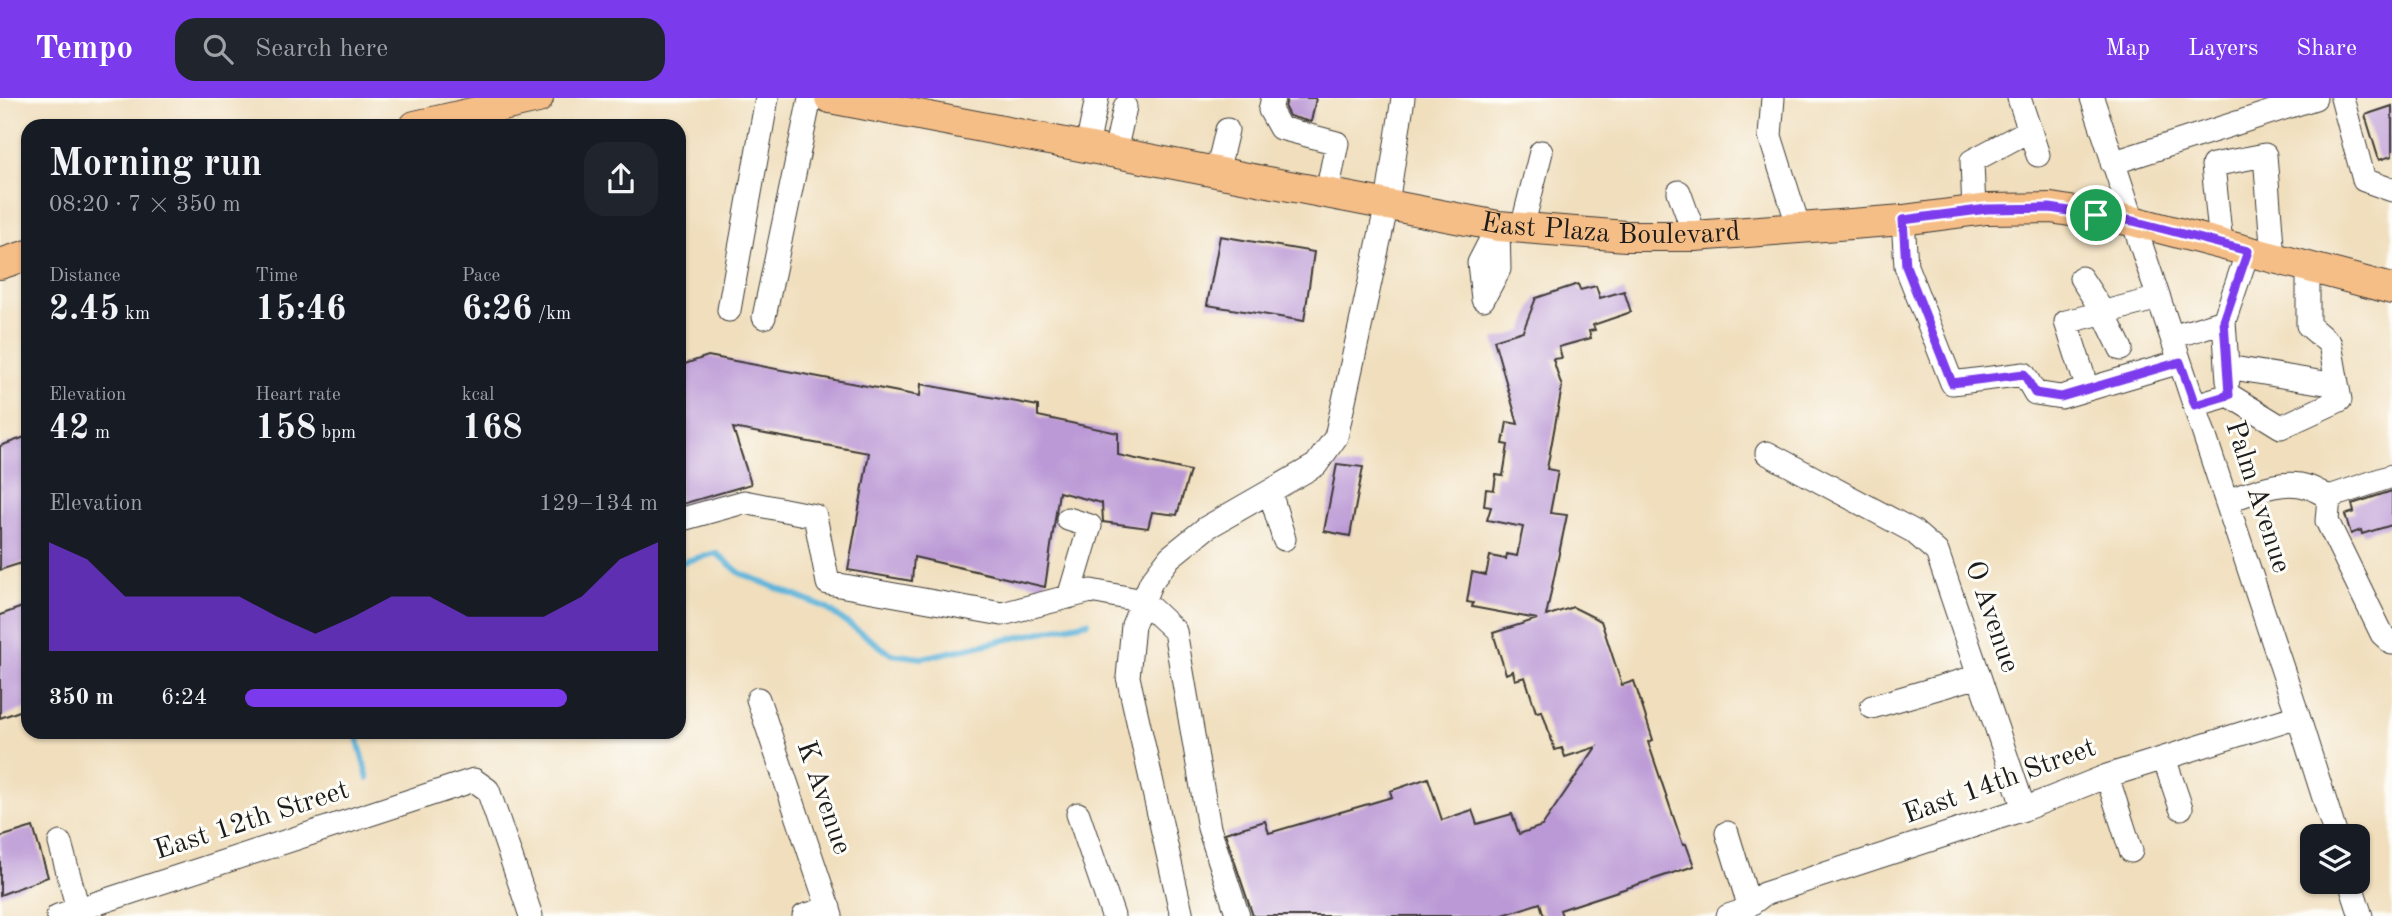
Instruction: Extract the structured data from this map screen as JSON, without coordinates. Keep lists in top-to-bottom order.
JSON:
{
  "streets": {
    "main road": ["East Plaza Boulevard"],
    "street": [
      "Palm Avenue",
      "O Avenue",
      "East 14th Street",
      "K Avenue",
      "East 12th Street"
    ]
  },
  "crossings": [
    ["East Plaza Boulevard", "Palm Avenue"],
    ["Palm Avenue", "East 14th Street"],
    ["O Avenue", "East 14th Street"]
  ],
  "page": {
    "header": "Tempo",
    "search": "Search here",
    "nav": ["Map", "Layers", "Share"],
    "heading": ["Morning run", "08:20 · 7 × 350 m"],
    "stats": [
      ["Distance", "2.45 km"],
      ["Time", "15:46"],
      ["Pace", "6:26 /km"],
      ["Elevation", "42 m"],
      ["Heart rate", "158 bpm"],
      ["kcal", "168"]
    ],
    "chart": ["Elevation", "129–134 m"],
    "list": [
      {
        "name": "350 m",
        "note": "6:24"
      }
    ]
  }
}
